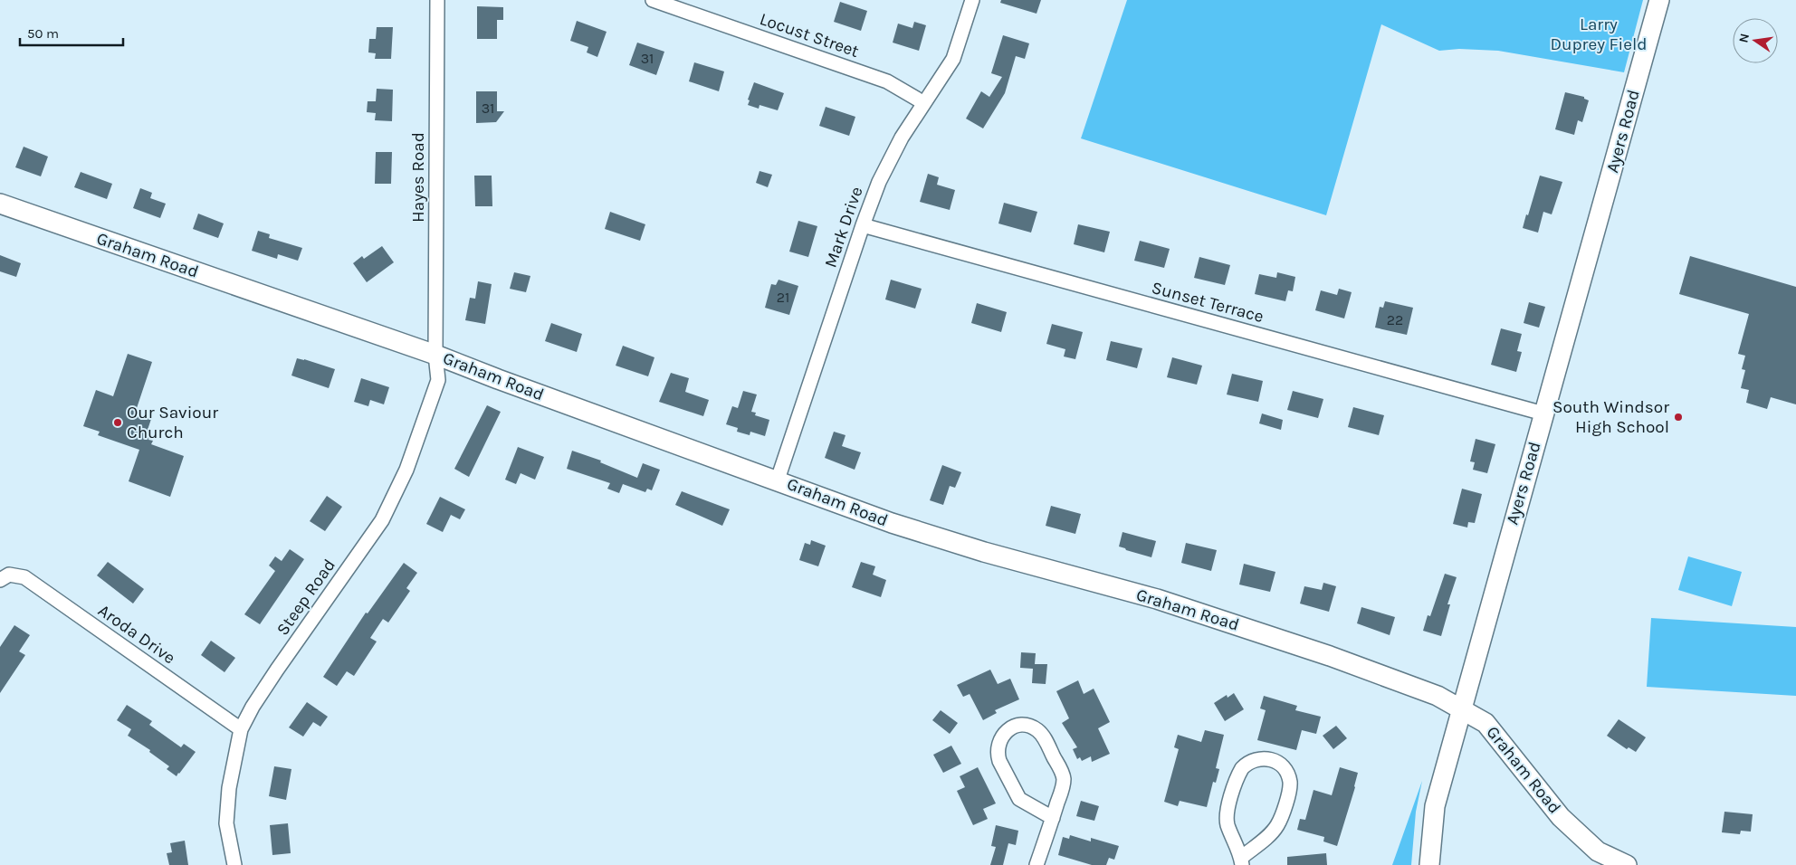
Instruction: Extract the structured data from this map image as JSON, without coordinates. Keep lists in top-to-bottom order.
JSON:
{
  "streets": {
    "street": [
      "Locust Street",
      "Ayers Road",
      "Hayes Road",
      "Mark Drive",
      "Graham Road",
      "Sunset Terrace",
      "Steep Road",
      "Aroda Drive"
    ]
  },
  "crossings": [
    ["Locust Street", "Mark Drive"],
    ["Ayers Road", "Graham Road"],
    ["Ayers Road", "Sunset Terrace"],
    ["Hayes Road", "Graham Road"],
    ["Hayes Road", "Steep Road"],
    ["Mark Drive", "Graham Road"],
    ["Mark Drive", "Sunset Terrace"],
    ["Graham Road", "Steep Road"],
    ["Steep Road", "Aroda Drive"]
  ],
  "parks": ["Larry Duprey Field"],
  "places": ["South Windsor High School", "Our Saviour Church"],
  "house_numbers": [
    "31",
    "31",
    "21",
    "22"
  ],
  "scale_bar": "50 m",
  "north": "left"
}
